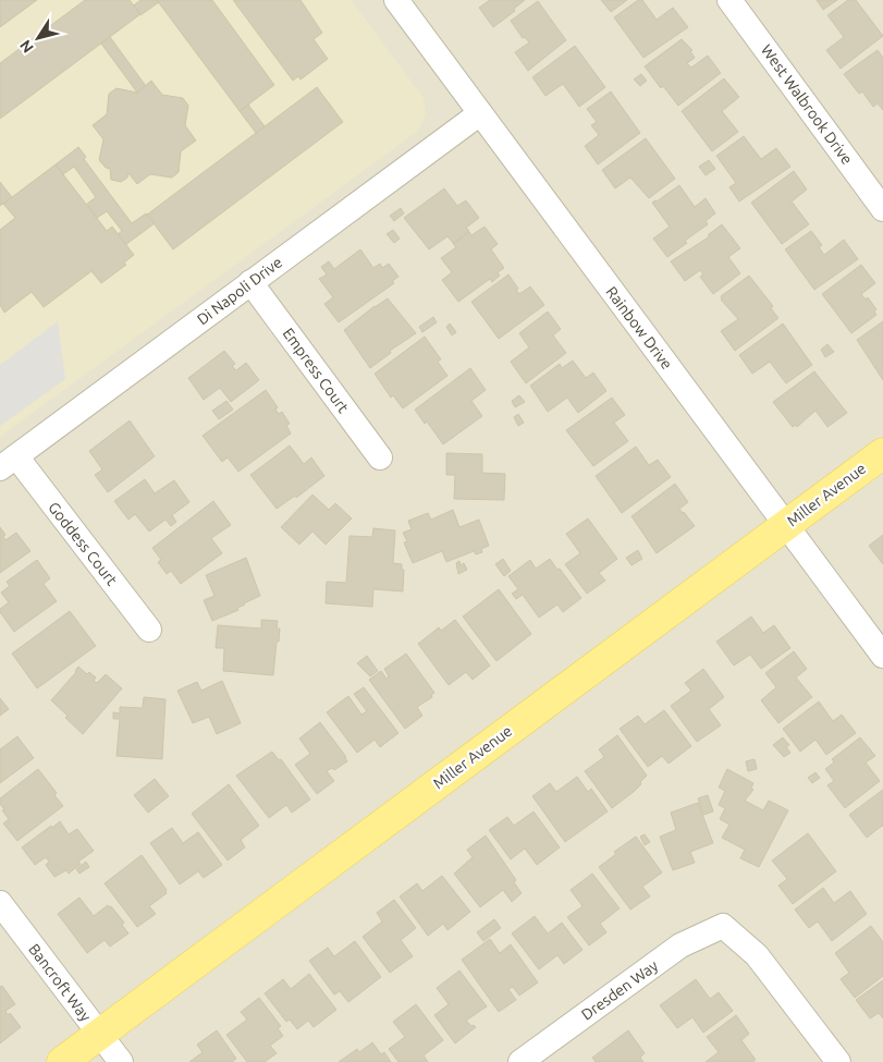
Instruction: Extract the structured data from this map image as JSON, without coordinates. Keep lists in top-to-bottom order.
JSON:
{
  "streets": {
    "main road": ["Miller Avenue"],
    "street": [
      "West Walbrook Drive",
      "Di Napoli Drive",
      "Rainbow Drive",
      "Empress Court",
      "Goddess Court",
      "Bancroft Way",
      "Dresden Way"
    ]
  },
  "crossings": [
    ["Di Napoli Drive", "Rainbow Drive"],
    ["Di Napoli Drive", "Empress Court"],
    ["Di Napoli Drive", "Goddess Court"],
    ["Rainbow Drive", "Miller Avenue"],
    ["Miller Avenue", "Bancroft Way"]
  ],
  "north": "bottom left"
}
